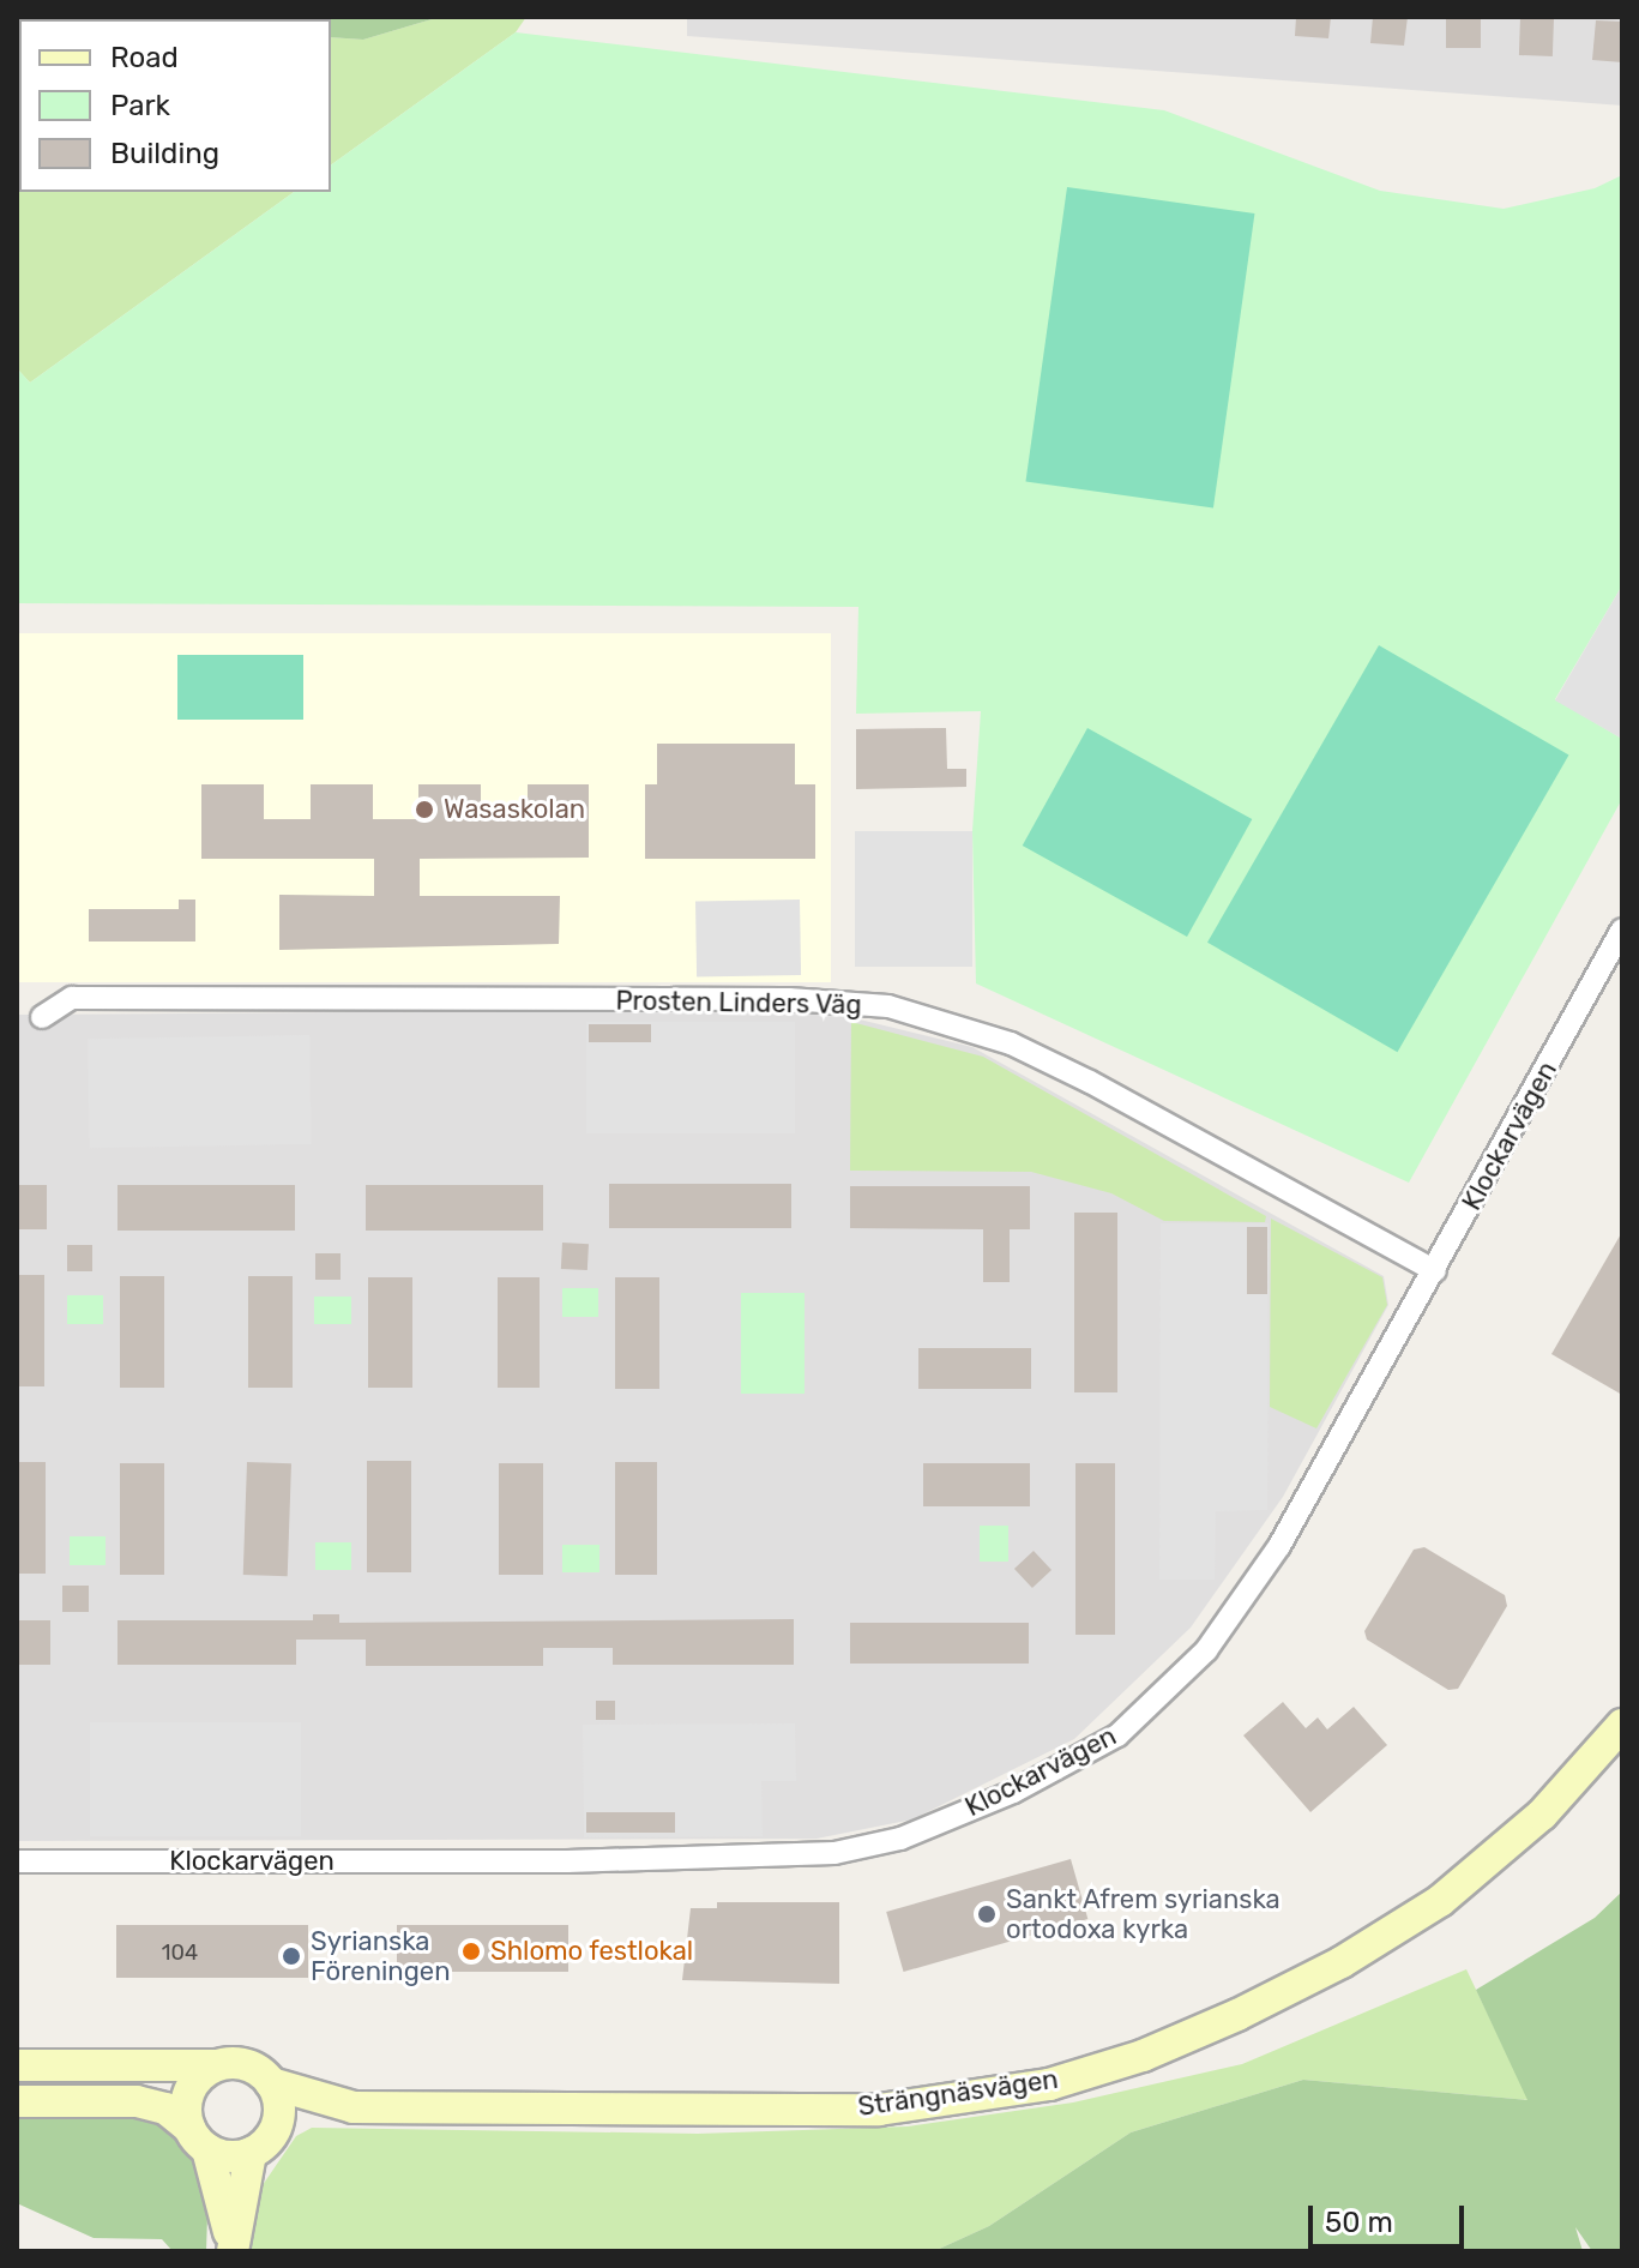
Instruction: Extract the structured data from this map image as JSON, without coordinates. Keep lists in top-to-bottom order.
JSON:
{
  "streets": {
    "main road": ["Strängnäsvägen"],
    "street": ["Prosten Linders Väg", "Klockarvägen"]
  },
  "crossings": [
    ["Prosten Linders Väg", "Klockarvägen"]
  ],
  "places": [
    "Wasaskolan",
    "Sankt Afrem syrianska ortodoxa kyrka",
    "Shlomo festlokal",
    "Syrianska Föreningen"
  ],
  "house_numbers": ["104"],
  "legend": ["Road", "Park", "Building"],
  "scale_bar": "50 m"
}
